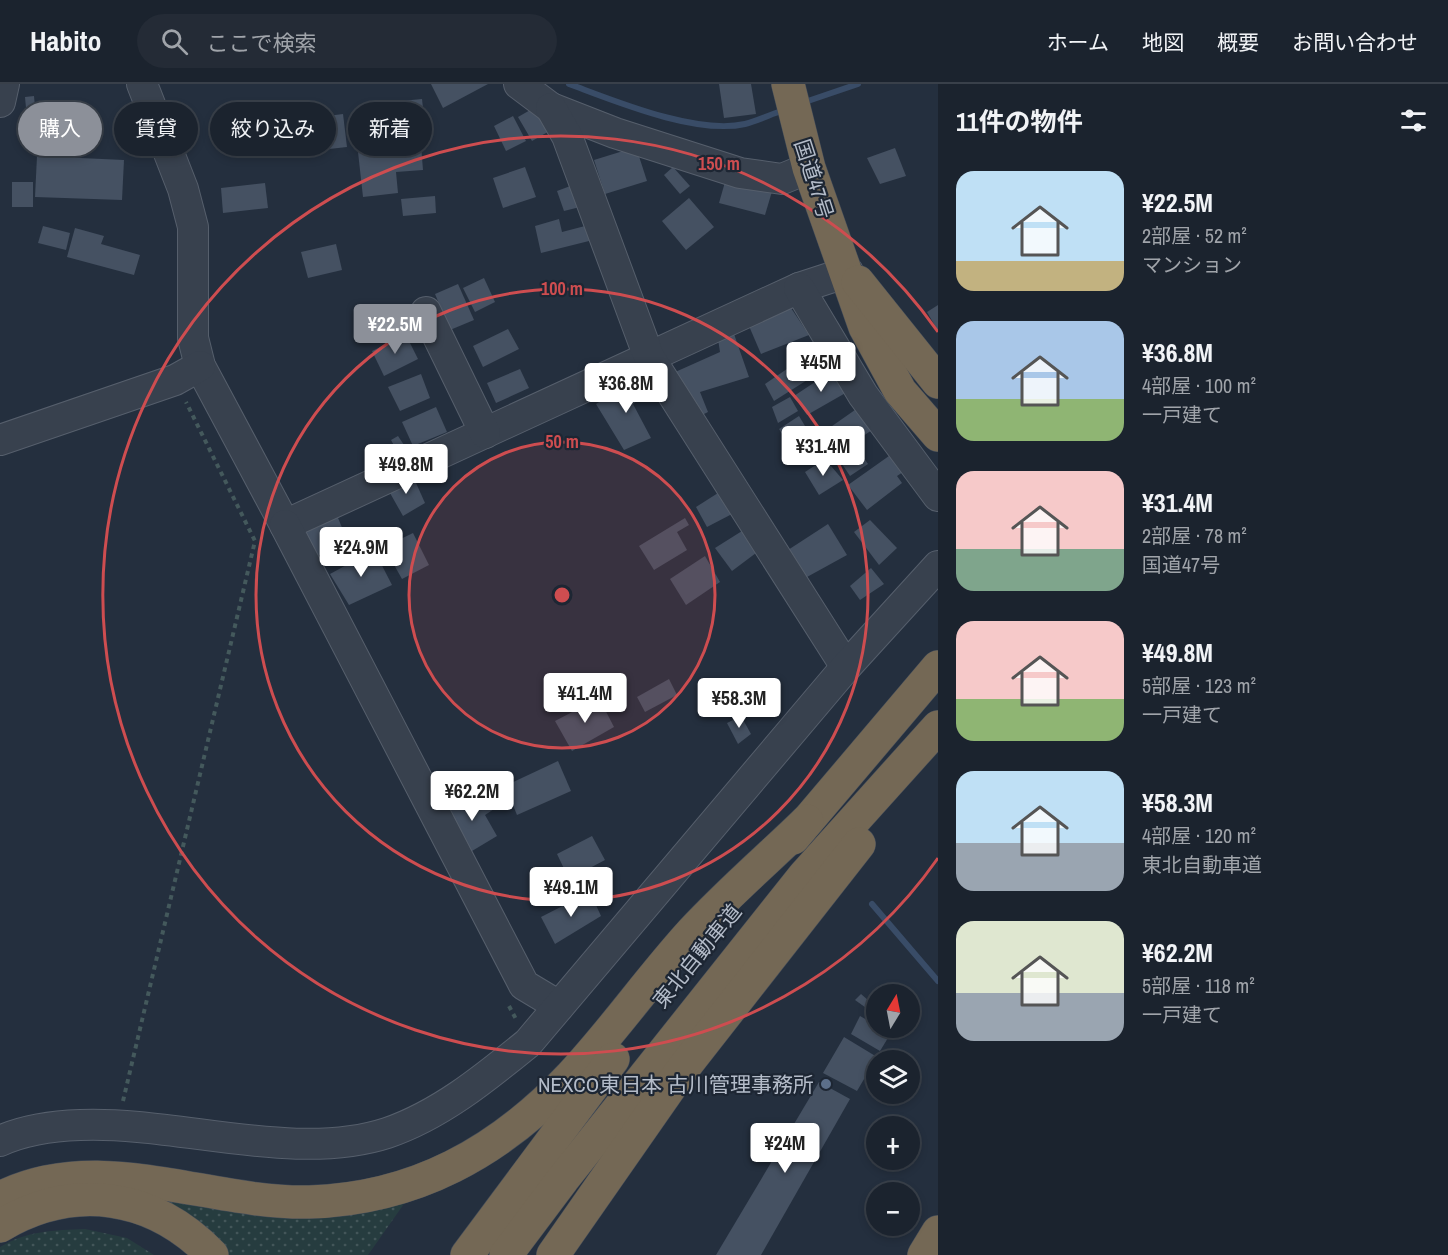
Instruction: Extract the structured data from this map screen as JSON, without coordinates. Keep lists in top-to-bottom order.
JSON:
{
  "streets": {
    "highway": ["国道47号", "東北自動車道"]
  },
  "places": ["NEXCO東日本 古川管理事務所"],
  "north": "top",
  "page": {
    "header": "Habito",
    "search": "ここで検索",
    "nav": [
      "ホーム",
      "地図",
      "概要",
      "お問い合わせ"
    ],
    "heading": "11件の物件",
    "chip": [
      "購入",
      "賃貸",
      "絞り込み",
      "新着"
    ],
    "list": [
      {
        "name": "¥22.5M",
        "note": "2部屋 · 52 m² · マンション"
      },
      {
        "name": "¥36.8M",
        "note": "4部屋 · 100 m² · 一戸建て"
      },
      {
        "name": "¥31.4M",
        "note": "2部屋 · 78 m² · 国道47号"
      },
      {
        "name": "¥49.8M",
        "note": "5部屋 · 123 m² · 一戸建て"
      },
      {
        "name": "¥58.3M",
        "note": "4部屋 · 120 m² · 東北自動車道"
      },
      {
        "name": "¥62.2M",
        "note": "5部屋 · 118 m² · 一戸建て"
      }
    ],
    "price": [
      "¥22.5M",
      "¥45M",
      "¥36.8M",
      "¥31.4M",
      "¥49.8M",
      "¥24.9M",
      "¥41.4M",
      "¥58.3M",
      "¥62.2M",
      "¥49.1M",
      "¥24M"
    ],
    "map_buttons": ["+", "−"]
  },
  "rings": ["150 m", "100 m", "50 m"]
}
